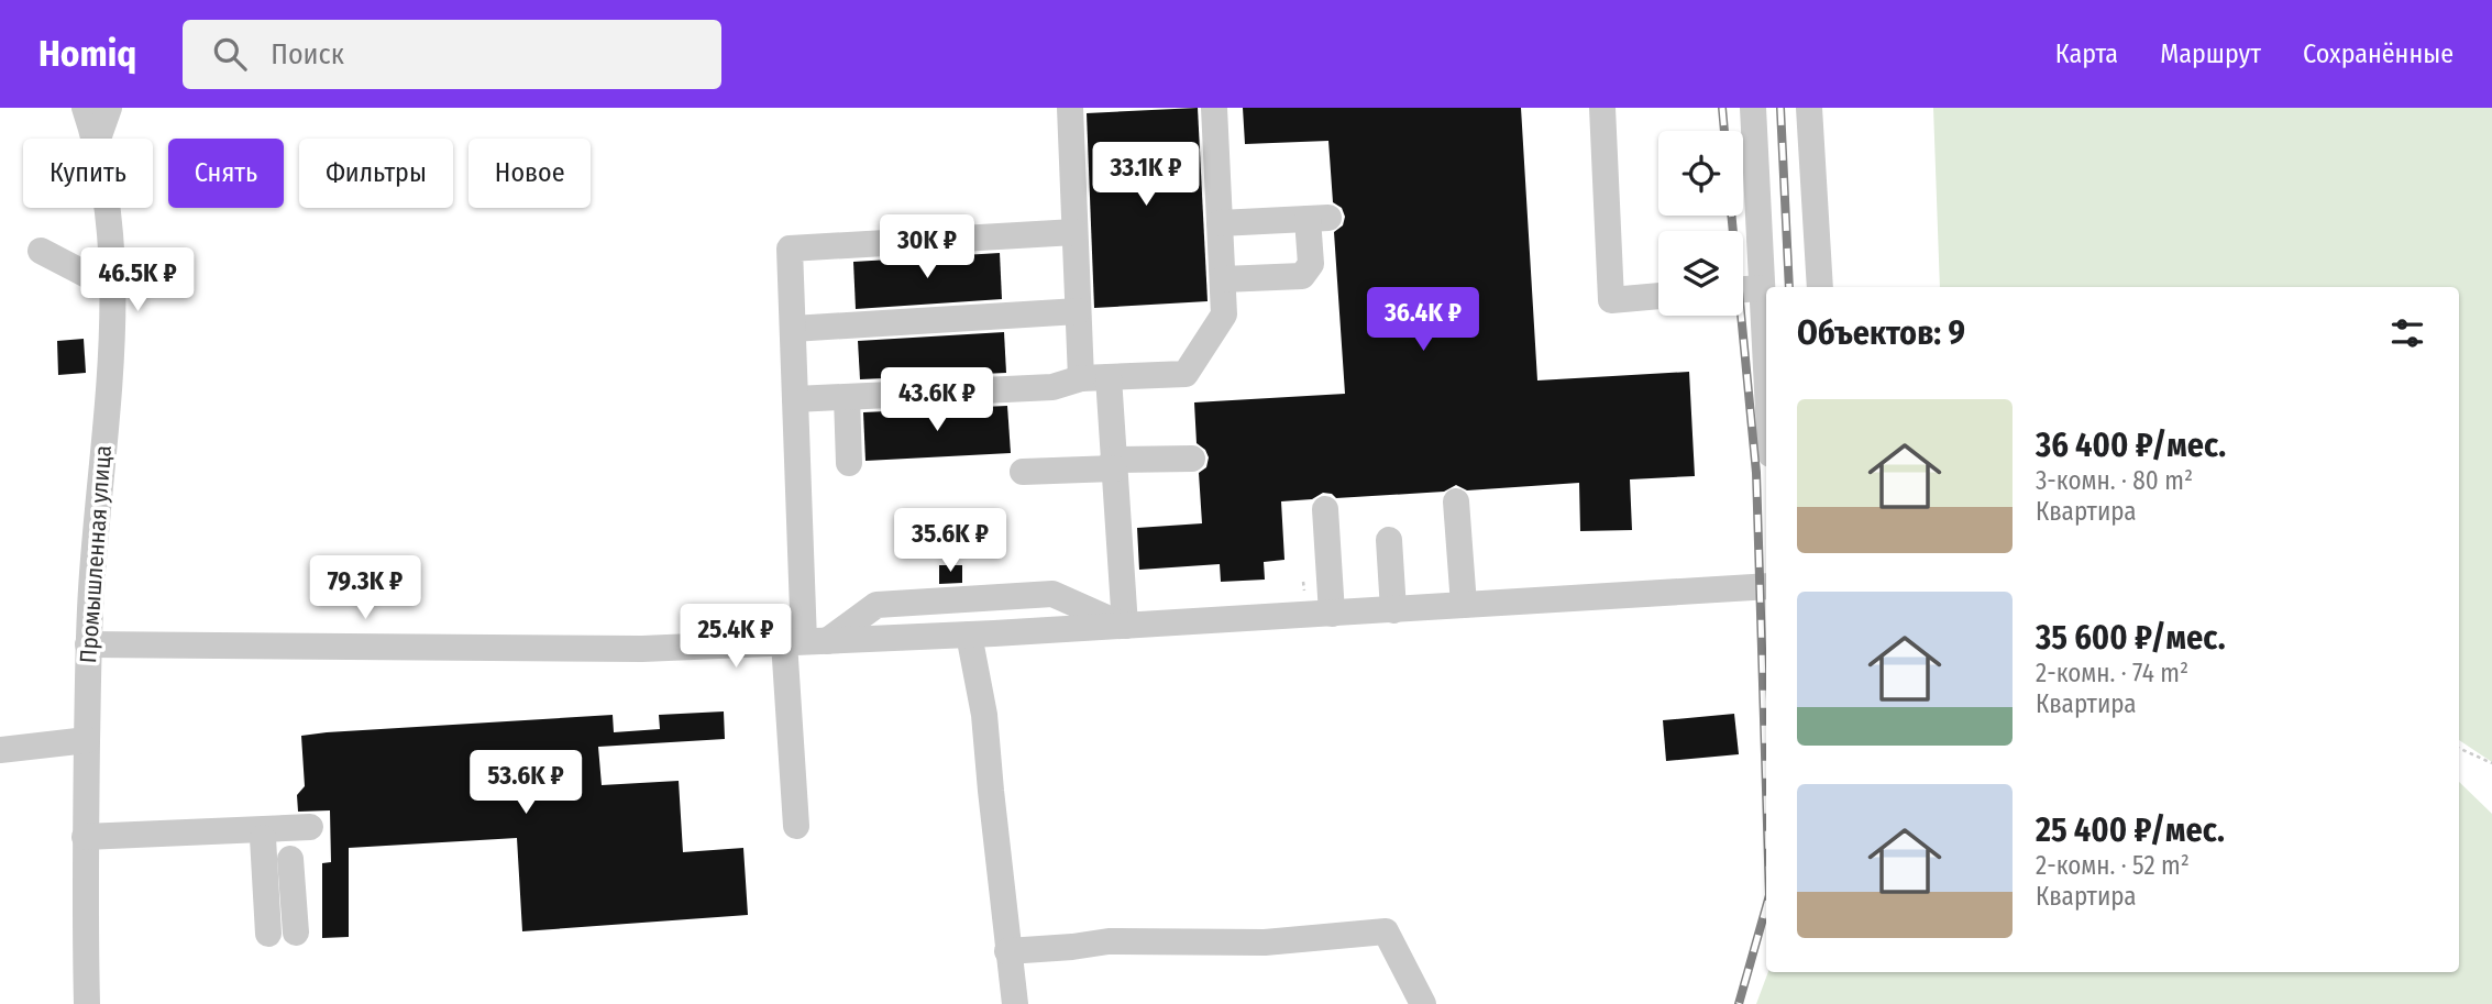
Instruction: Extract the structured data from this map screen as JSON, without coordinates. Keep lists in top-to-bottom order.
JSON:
{
  "streets": {
    "street": ["Промышленная улица"]
  },
  "page": {
    "header": "Homiq",
    "search": "Поиск",
    "nav": ["Карта", "Маршрут", "Сохранённые"],
    "chip": [
      "Купить",
      "Снять",
      "Фильтры",
      "Новое"
    ],
    "price": [
      "33.1K ₽",
      "30K ₽",
      "46.5K ₽",
      "36.4K ₽",
      "43.6K ₽",
      "35.6K ₽",
      "79.3K ₽",
      "25.4K ₽",
      "53.6K ₽"
    ],
    "heading": "Объектов: 9",
    "list": [
      {
        "name": "36 400 ₽/мес.",
        "note": "3-комн. · 80 m² · Квартира"
      },
      {
        "name": "35 600 ₽/мес.",
        "note": "2-комн. · 74 m² · Квартира"
      },
      {
        "name": "25 400 ₽/мес.",
        "note": "2-комн. · 52 m² · Квартира"
      }
    ]
  }
}
